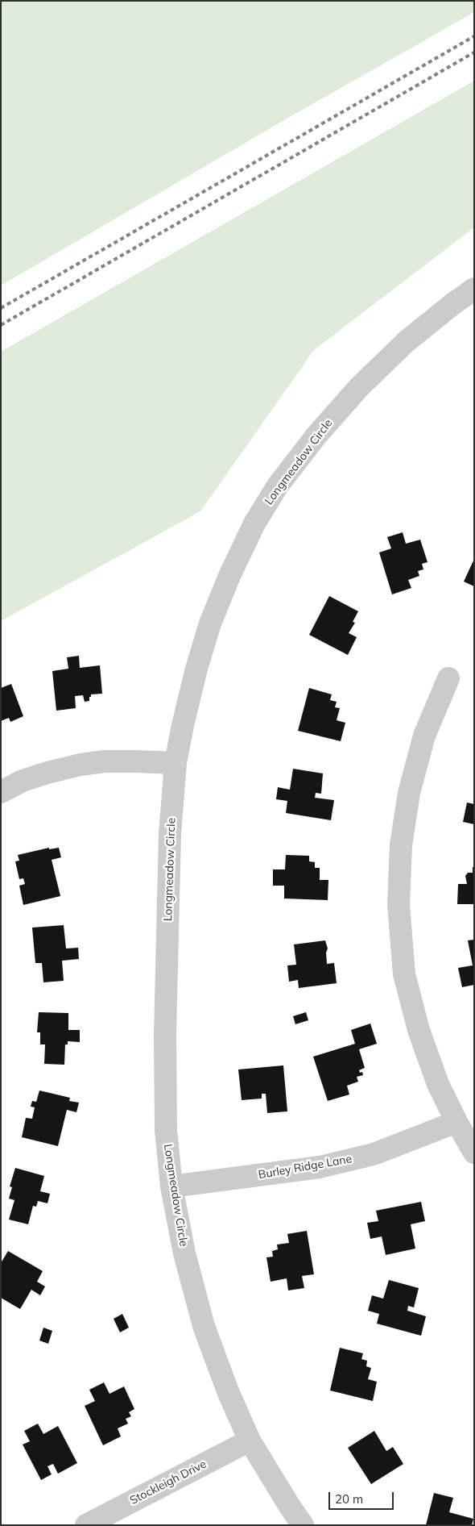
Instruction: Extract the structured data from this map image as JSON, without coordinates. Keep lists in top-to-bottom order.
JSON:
{
  "streets": {
    "street": ["Longmeadow Circle", "Burley Ridge Lane", "Stockleigh Drive"]
  },
  "crossings": [
    ["Longmeadow Circle", "Burley Ridge Lane"],
    ["Longmeadow Circle", "Stockleigh Drive"]
  ],
  "scale_bar": "20 m"
}
